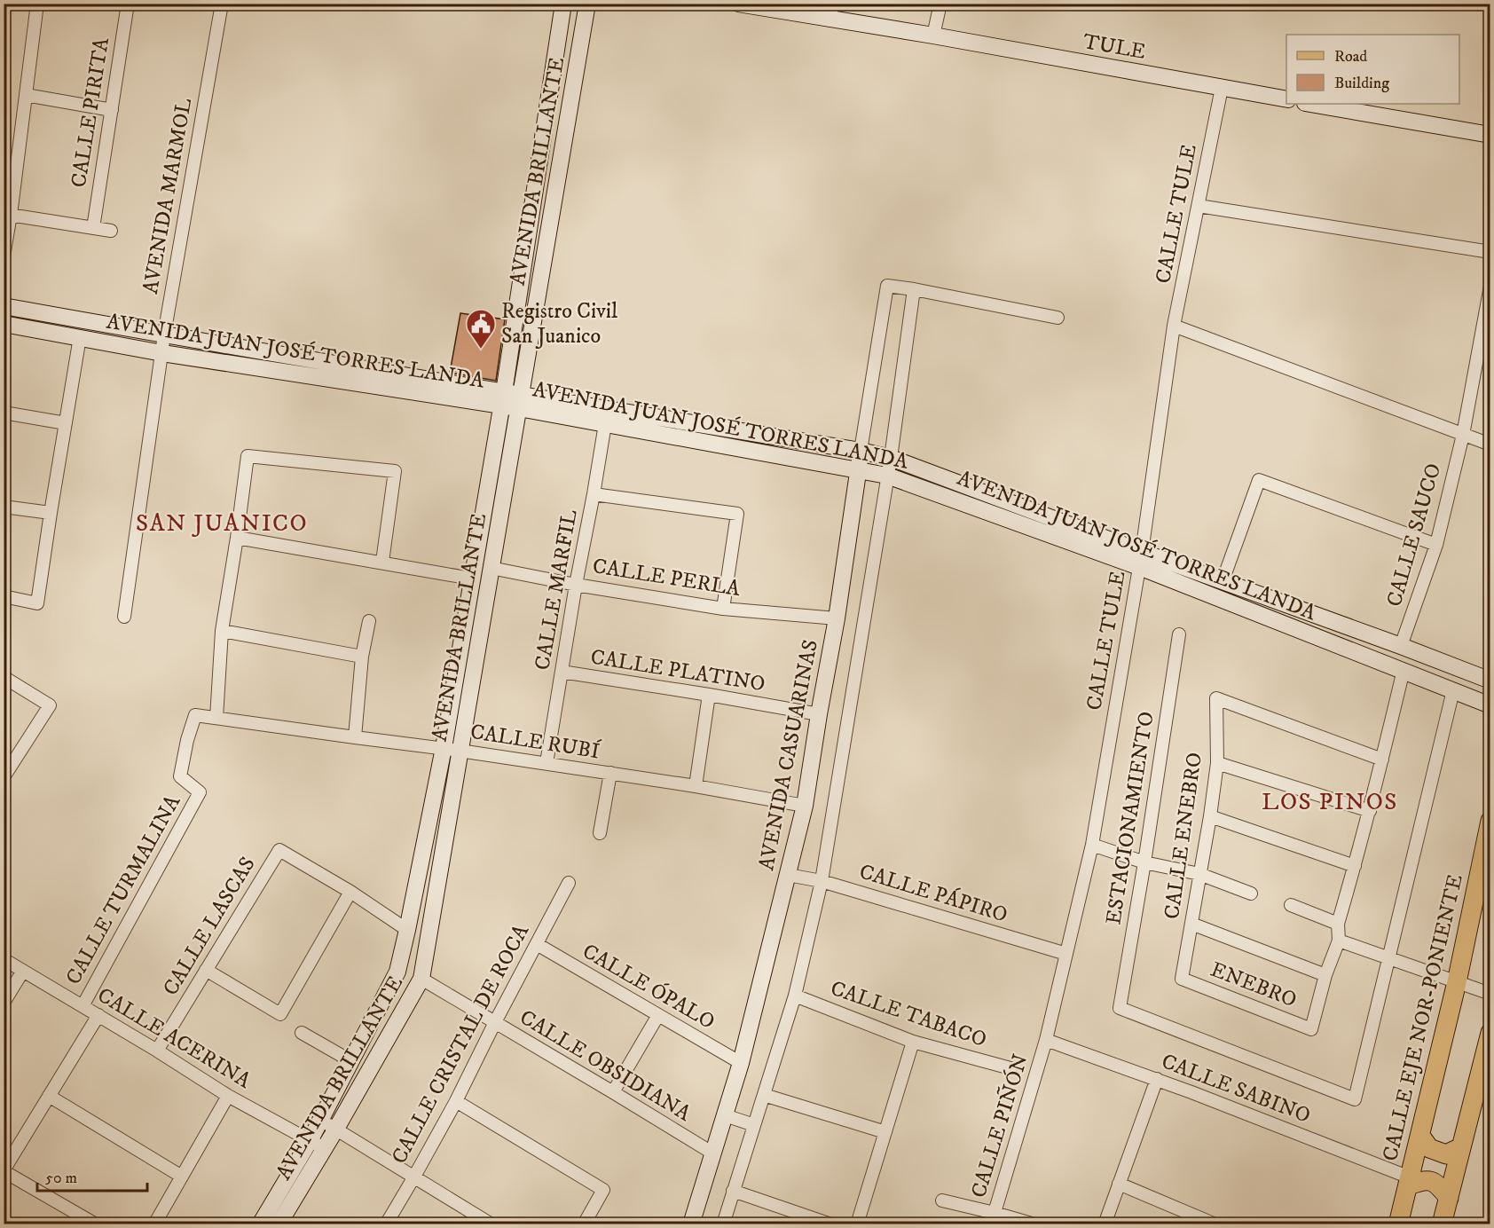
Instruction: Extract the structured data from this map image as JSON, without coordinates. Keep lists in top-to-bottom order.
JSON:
{
  "streets": {
    "main road": [
      "TULE",
      "AVENIDA BRILLANTE",
      "AVENIDA JUAN JOSÉ TORRES LANDA",
      "AVENIDA CASUARINAS",
      "CALLE EJE NOR-PONIENTE"
    ],
    "street": [
      "CALLE PIRITA",
      "AVENIDA MARMOL",
      "CALLE TULE",
      "CALLE SAUCO",
      "CALLE PERLA",
      "CALLE MARFIL",
      "CALLE PLATINO",
      "CALLE RUBÍ",
      "ESTACIONAMIENTO",
      "CALLE ENEBRO",
      "CALLE TURMALINA",
      "CALLE PÁPIRO",
      "CALLE LASCAS",
      "ENEBRO",
      "CALLE ÓPALO",
      "CALLE TABACO",
      "CALLE ACERINA",
      "CALLE CRISTAL DE ROCA",
      "CALLE OBSIDIANA",
      "CALLE SABINO",
      "CALLE PIÑÓN"
    ]
  },
  "crossings": [
    ["TULE", "CALLE TULE"],
    ["AVENIDA BRILLANTE", "AVENIDA JUAN JOSÉ TORRES LANDA"],
    ["AVENIDA BRILLANTE", "CALLE PERLA"],
    ["AVENIDA BRILLANTE", "CALLE RUBÍ"],
    ["AVENIDA BRILLANTE", "CALLE ACERINA"],
    ["AVENIDA BRILLANTE", "CALLE OBSIDIANA"],
    ["AVENIDA MARMOL", "AVENIDA JUAN JOSÉ TORRES LANDA"],
    ["CALLE TULE", "AVENIDA JUAN JOSÉ TORRES LANDA"],
    ["CALLE TULE", "CALLE PÁPIRO"],
    ["CALLE TULE", "CALLE SABINO"],
    ["CALLE TULE", "CALLE PIÑÓN"],
    ["AVENIDA JUAN JOSÉ TORRES LANDA", "CALLE SAUCO"],
    ["AVENIDA JUAN JOSÉ TORRES LANDA", "CALLE MARFIL"],
    ["AVENIDA JUAN JOSÉ TORRES LANDA", "AVENIDA CASUARINAS"],
    ["CALLE PERLA", "CALLE MARFIL"],
    ["CALLE PERLA", "AVENIDA CASUARINAS"],
    ["CALLE MARFIL", "CALLE PLATINO"],
    ["CALLE MARFIL", "CALLE RUBÍ"],
    ["CALLE PLATINO", "AVENIDA CASUARINAS"],
    ["CALLE RUBÍ", "AVENIDA CASUARINAS"],
    ["CALLE RUBÍ", "CALLE TURMALINA"],
    ["AVENIDA CASUARINAS", "CALLE PÁPIRO"],
    ["AVENIDA CASUARINAS", "CALLE ÓPALO"],
    ["AVENIDA CASUARINAS", "CALLE OBSIDIANA"],
    ["CALLE ENEBRO", "ENEBRO"],
    ["CALLE TURMALINA", "CALLE ACERINA"],
    ["CALLE LASCAS", "CALLE ACERINA"],
    ["CALLE ÓPALO", "CALLE CRISTAL DE ROCA"],
    ["CALLE EJE NOR-PONIENTE", "CALLE SABINO"],
    ["CALLE CRISTAL DE ROCA", "CALLE OBSIDIANA"],
    ["CALLE SABINO", "CALLE PIÑÓN"]
  ],
  "districts": ["SAN JUANICO", "LOS PINOS"],
  "places": {
    "public building": ["Registro Civil San Juanico"]
  },
  "legend": ["Road", "Building"],
  "scale_bar": "50 m"
}
